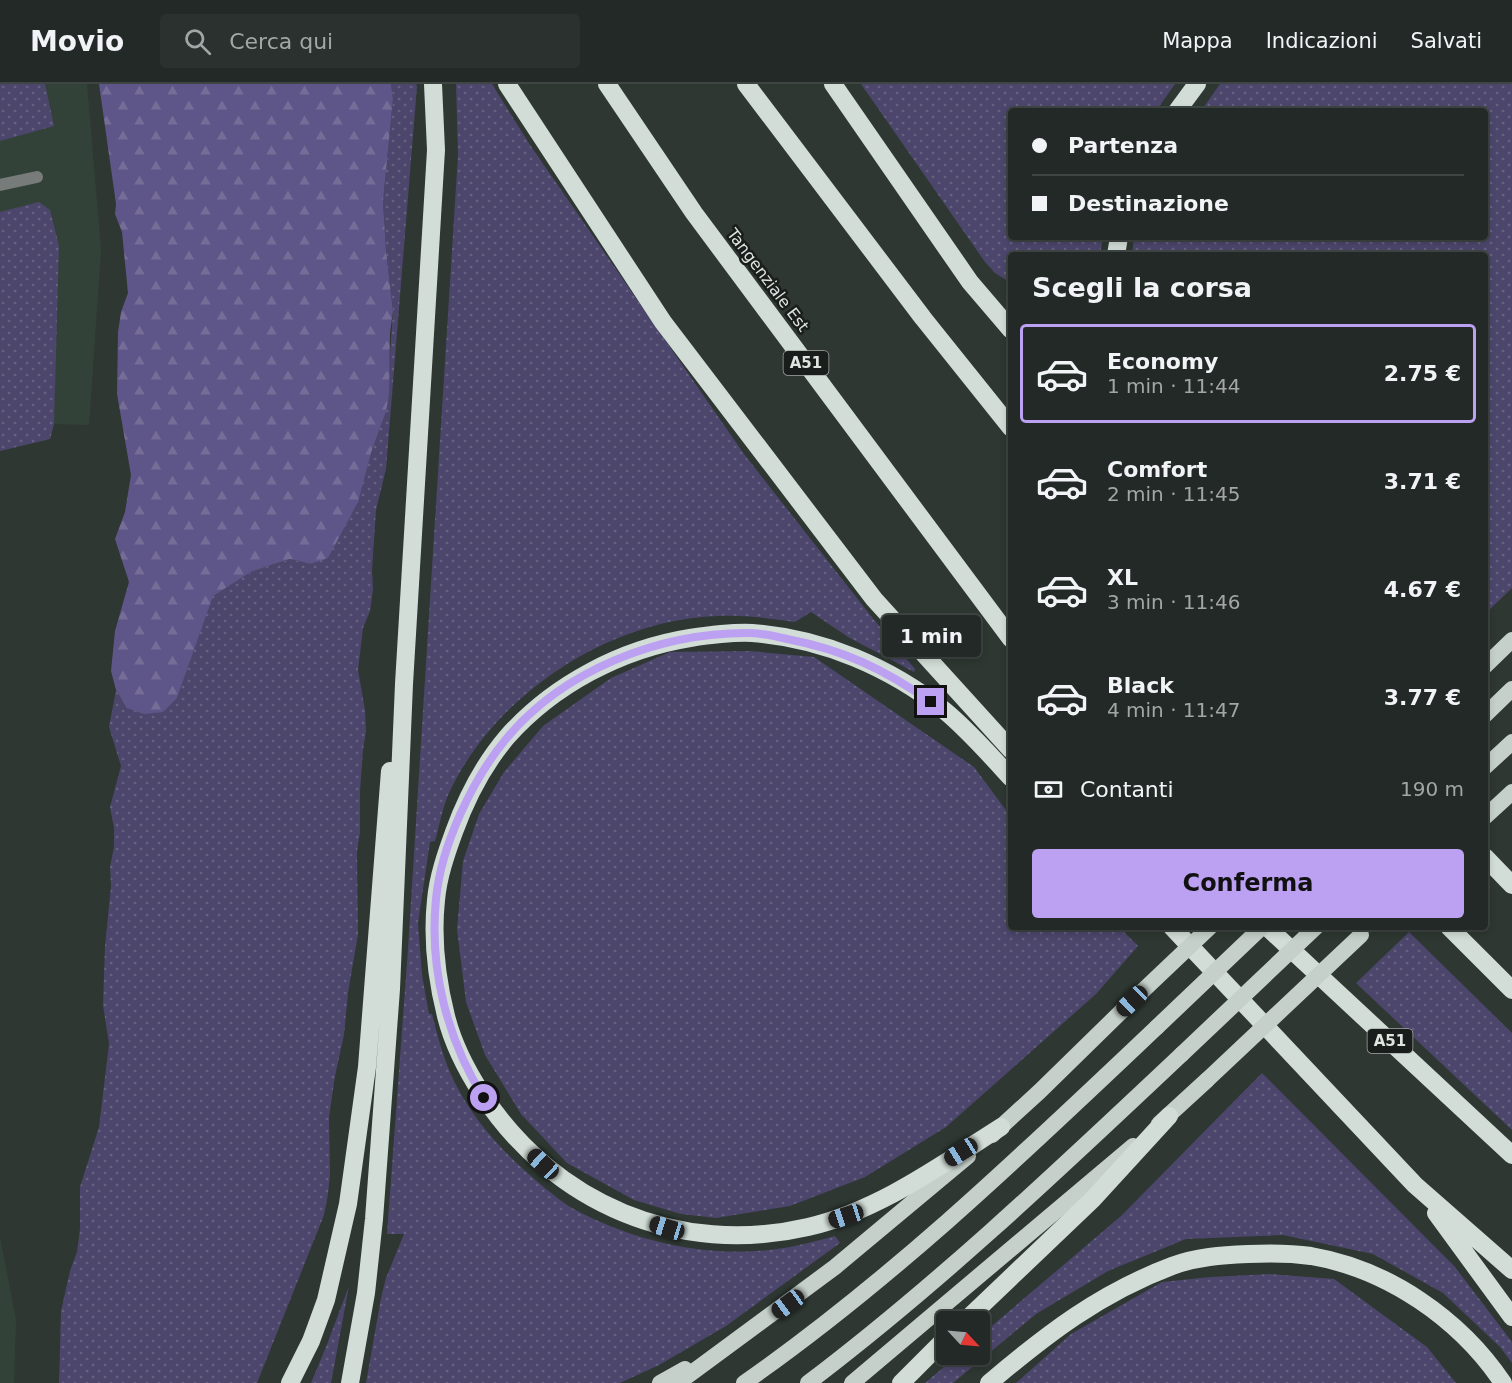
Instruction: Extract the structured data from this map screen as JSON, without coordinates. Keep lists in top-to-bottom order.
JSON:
{
  "streets": {
    "highway": ["Tangenziale Est", "A51"]
  },
  "north": "bottom right",
  "page": {
    "header": "Movio",
    "search": "Cerca qui",
    "nav": ["Mappa", "Indicazioni", "Salvati"],
    "banner": ["Partenza", "Destinazione"],
    "heading": "Scegli la corsa",
    "list": [
      {
        "name": "Economy",
        "note": "1 min · 11:44",
        "value": "2.75 €"
      },
      {
        "name": "Comfort",
        "note": "2 min · 11:45",
        "value": "3.71 €"
      },
      {
        "name": "XL",
        "note": "3 min · 11:46",
        "value": "4.67 €"
      },
      {
        "name": "Black",
        "note": "4 min · 11:47",
        "value": "3.77 €"
      }
    ],
    "bubble": "1 min",
    "pay": ["Contanti", "190 m"],
    "buttons": "Conferma"
  }
}
